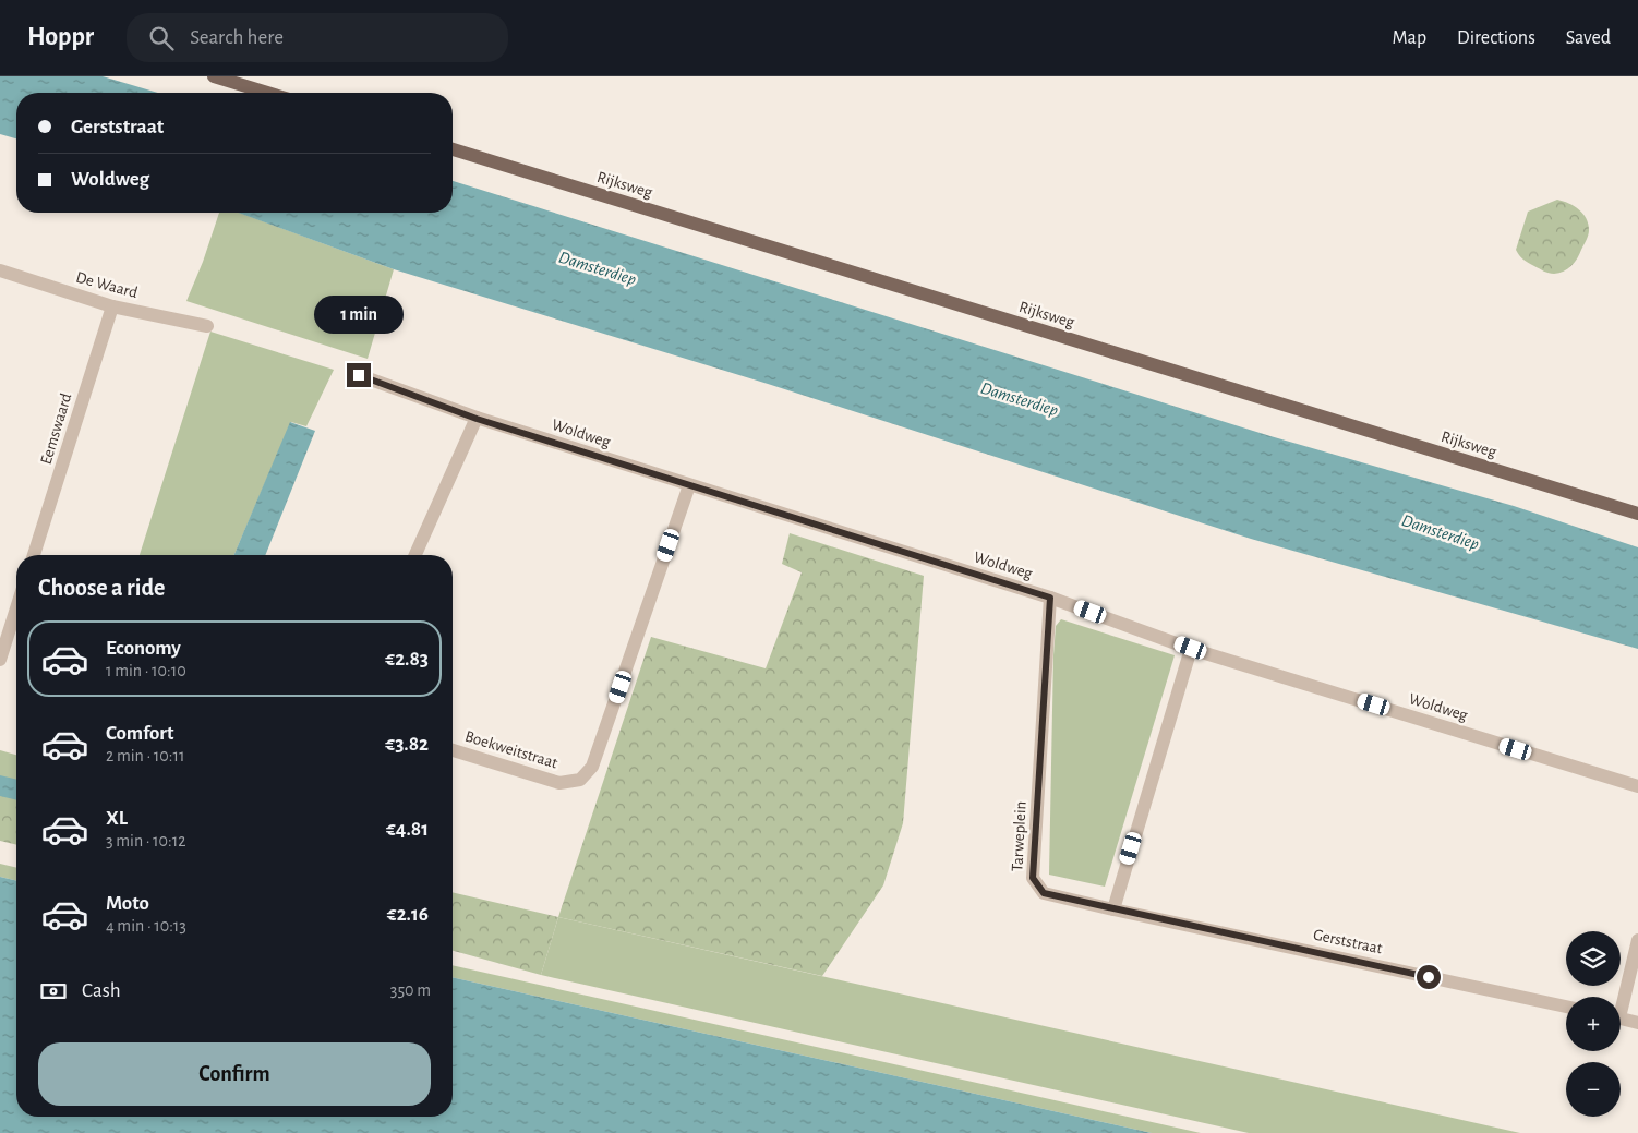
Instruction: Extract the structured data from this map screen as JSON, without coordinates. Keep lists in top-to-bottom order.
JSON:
{
  "streets": {
    "main road": ["Rijksweg"],
    "street": [
      "De Waard",
      "Eemswaard",
      "Woldweg",
      "Boekweitstraat",
      "Tarweplein",
      "Gerststraat"
    ]
  },
  "crossings": [
    ["De Waard", "Eemswaard"],
    ["Woldweg", "Boekweitstraat"],
    ["Woldweg", "Tarweplein"],
    ["Tarweplein", "Gerststraat"]
  ],
  "water": ["Damsterdiep"],
  "page": {
    "header": "Hoppr",
    "search": "Search here",
    "nav": ["Map", "Directions", "Saved"],
    "banner": ["Gerststraat", "Woldweg"],
    "bubble": "1 min",
    "heading": "Choose a ride",
    "list": [
      {
        "name": "Economy",
        "note": "1 min · 10:10",
        "value": "€2.83"
      },
      {
        "name": "Comfort",
        "note": "2 min · 10:11",
        "value": "€3.82"
      },
      {
        "name": "XL",
        "note": "3 min · 10:12",
        "value": "€4.81"
      },
      {
        "name": "Moto",
        "note": "4 min · 10:13",
        "value": "€2.16"
      }
    ],
    "map_buttons": ["+", "−"],
    "pay": ["Cash", "350 m"],
    "buttons": "Confirm"
  }
}
